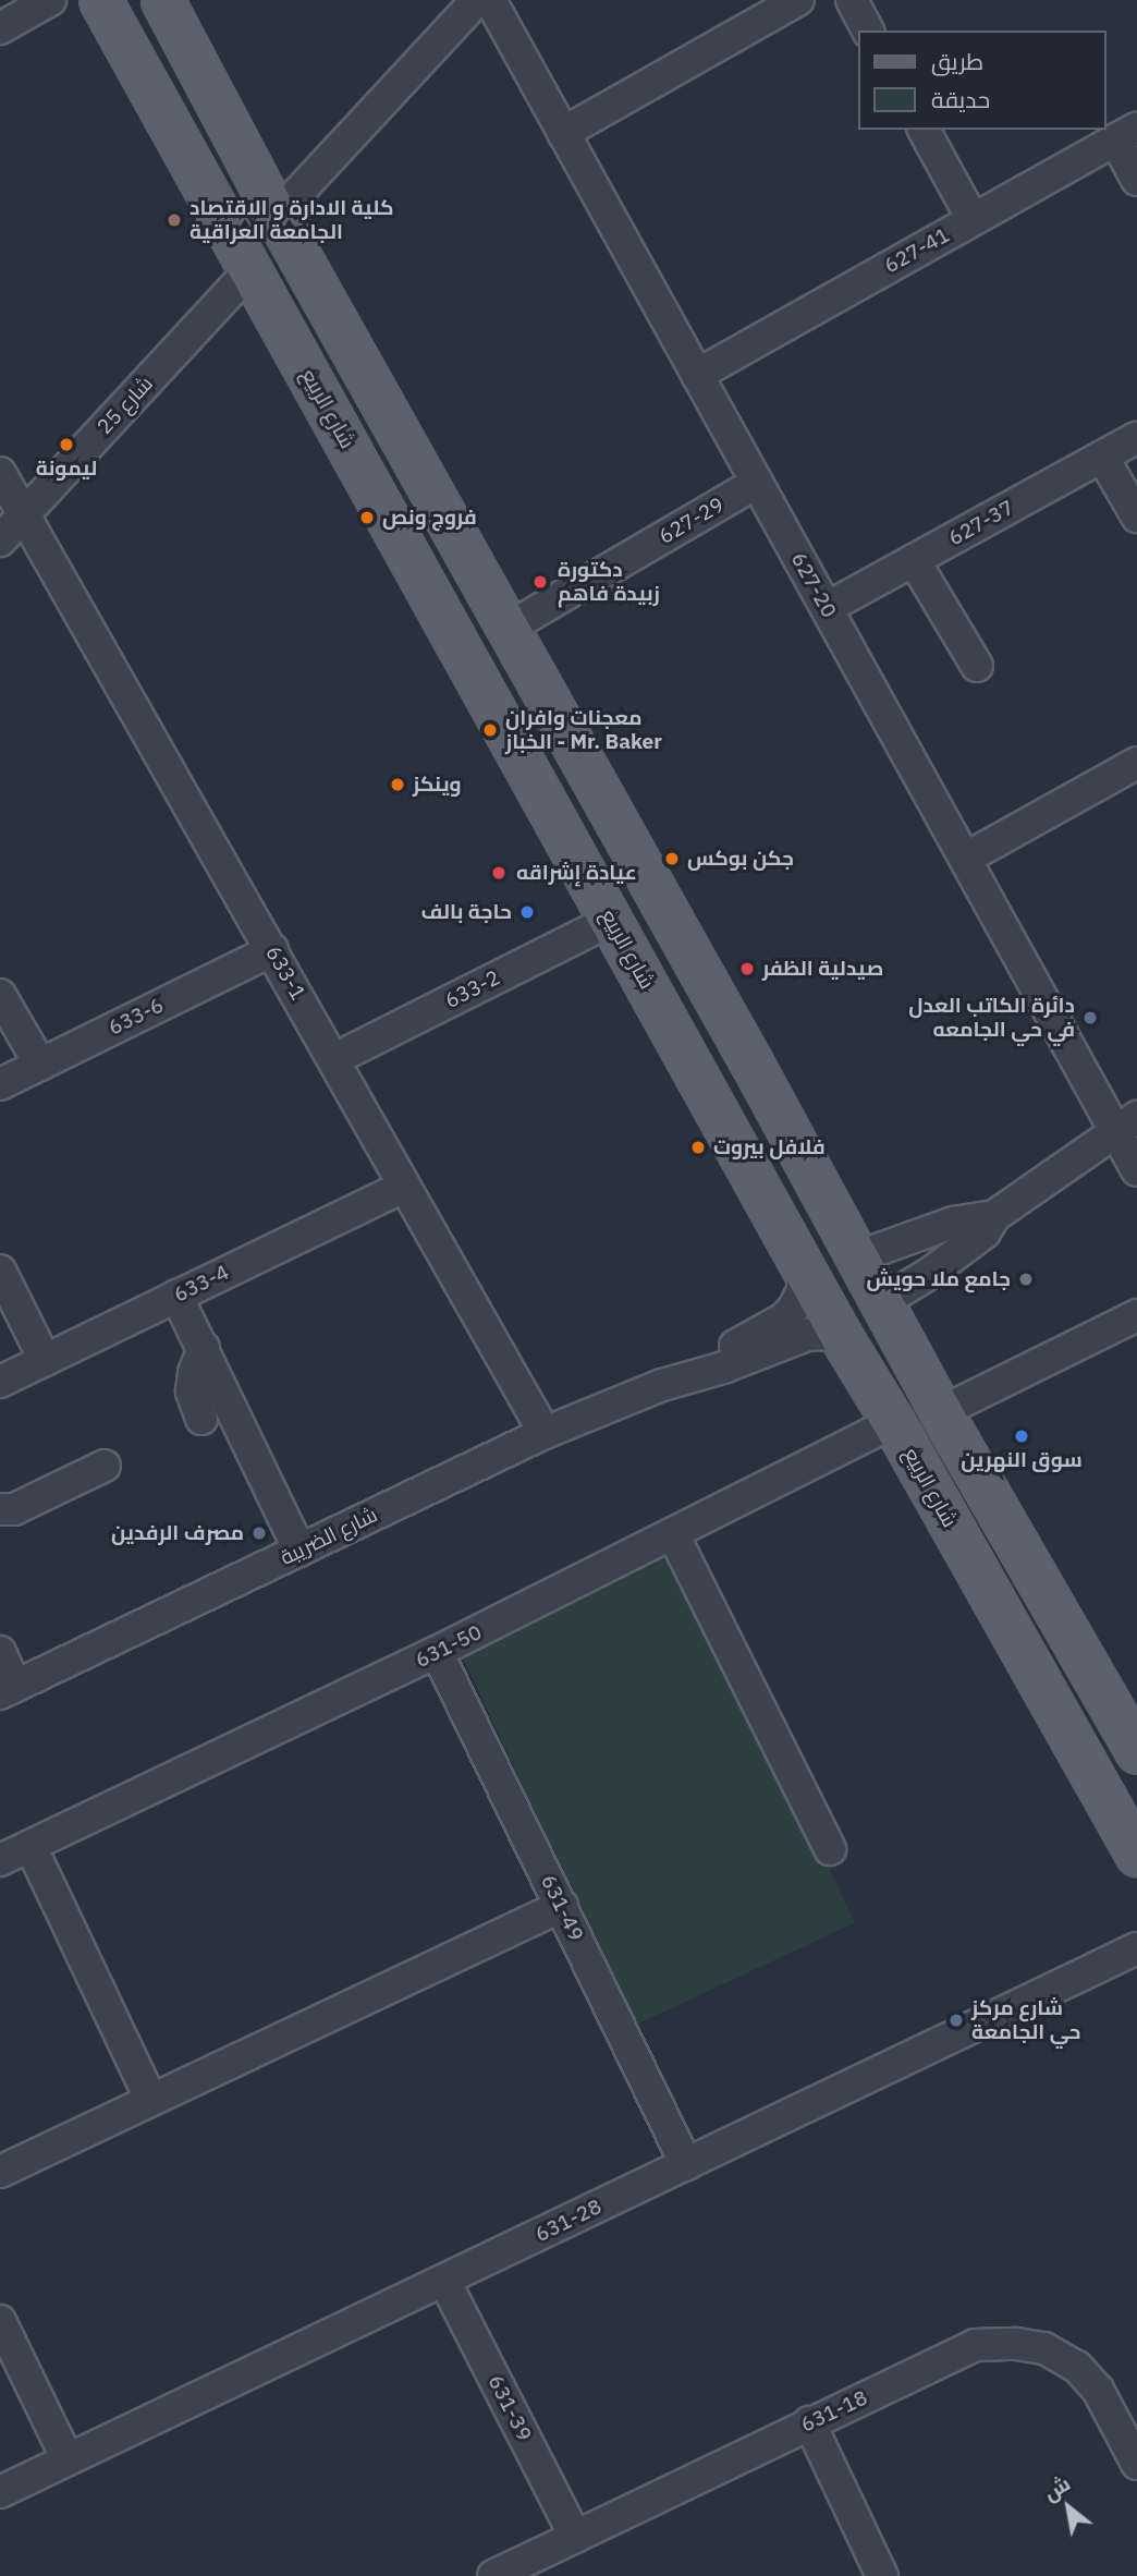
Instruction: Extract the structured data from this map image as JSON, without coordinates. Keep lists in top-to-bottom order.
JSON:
{
  "streets": {
    "main road": ["شارع الربيع"],
    "street": [
      "627-41",
      "شارع 25",
      "627-29",
      "627-37",
      "627-20",
      "633-1",
      "633-2",
      "633-6",
      "633-4",
      "شارع الضريبة",
      "631-50",
      "631-49",
      "631-28",
      "631-39",
      "631-18"
    ]
  },
  "crossings": [
    ["627-41", "627-20"],
    ["شارع 25", "شارع الربيع"],
    ["شارع 25", "633-1"],
    ["شارع الربيع", "633-2"],
    ["شارع الربيع", "شارع الضريبة"],
    ["شارع الربيع", "631-50"],
    ["627-29", "627-20"],
    ["627-37", "627-20"],
    ["633-1", "633-2"],
    ["633-1", "633-6"],
    ["633-1", "633-4"],
    ["633-1", "شارع الضريبة"],
    ["631-50", "631-49"],
    ["631-49", "631-28"],
    ["631-28", "631-39"],
    ["631-39", "631-18"]
  ],
  "places": [
    "كلية الادارة و الاقتصاد الجامعة العراقية",
    "ليمونة",
    "فروج ونص",
    "دكتورة زبيدة فاهم",
    "معجنات وافران الخباز - Mr. Baker",
    "وينكز",
    "جكن بوكس",
    "عيادة إشراقه",
    "حاجة بالف",
    "صيدلية الظفر",
    "دائرة الكاتب العدل في حي الجامعه",
    "فلافل بيروت",
    "جامع ملا حويش",
    "سوق النهرين",
    "مصرف الرفدين",
    "شارع مركز حي الجامعة"
  ],
  "legend": ["طريق", "حديقة"],
  "north": "top left"
}
